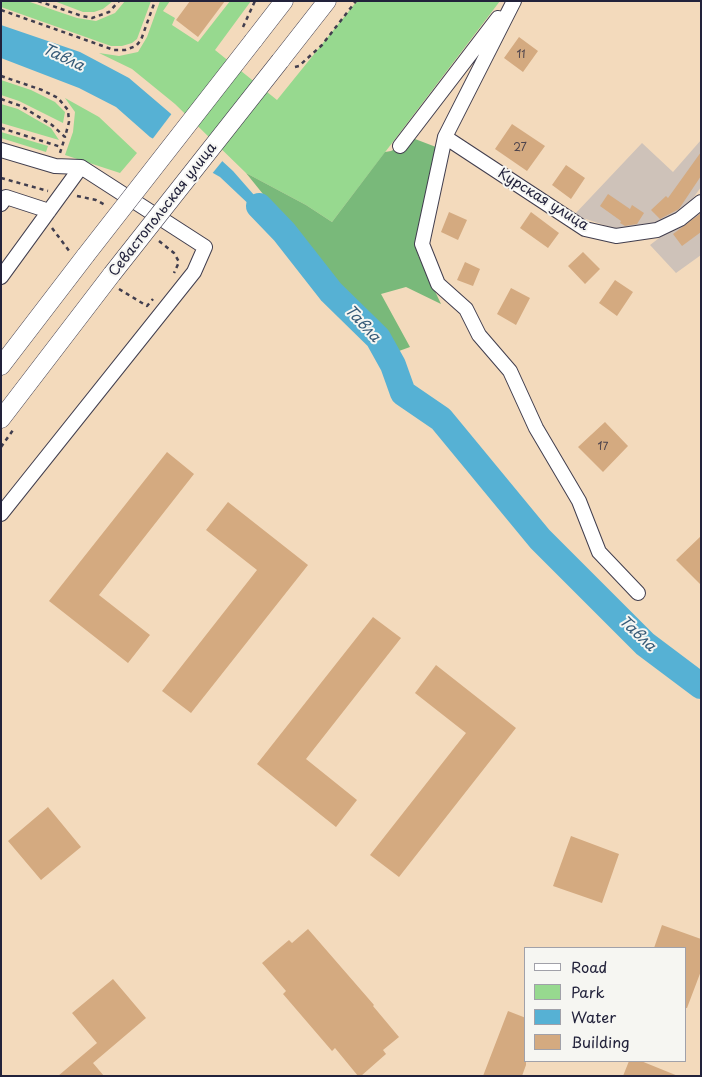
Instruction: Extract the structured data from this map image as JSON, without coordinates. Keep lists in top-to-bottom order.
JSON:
{
  "streets": {
    "main road": ["Севастопольская улица"],
    "street": ["Курская улица"]
  },
  "water": ["Тавла"],
  "house_numbers": ["11", "27", "17"],
  "legend": [
    "Road",
    "Park",
    "Water",
    "Building"
  ]
}
